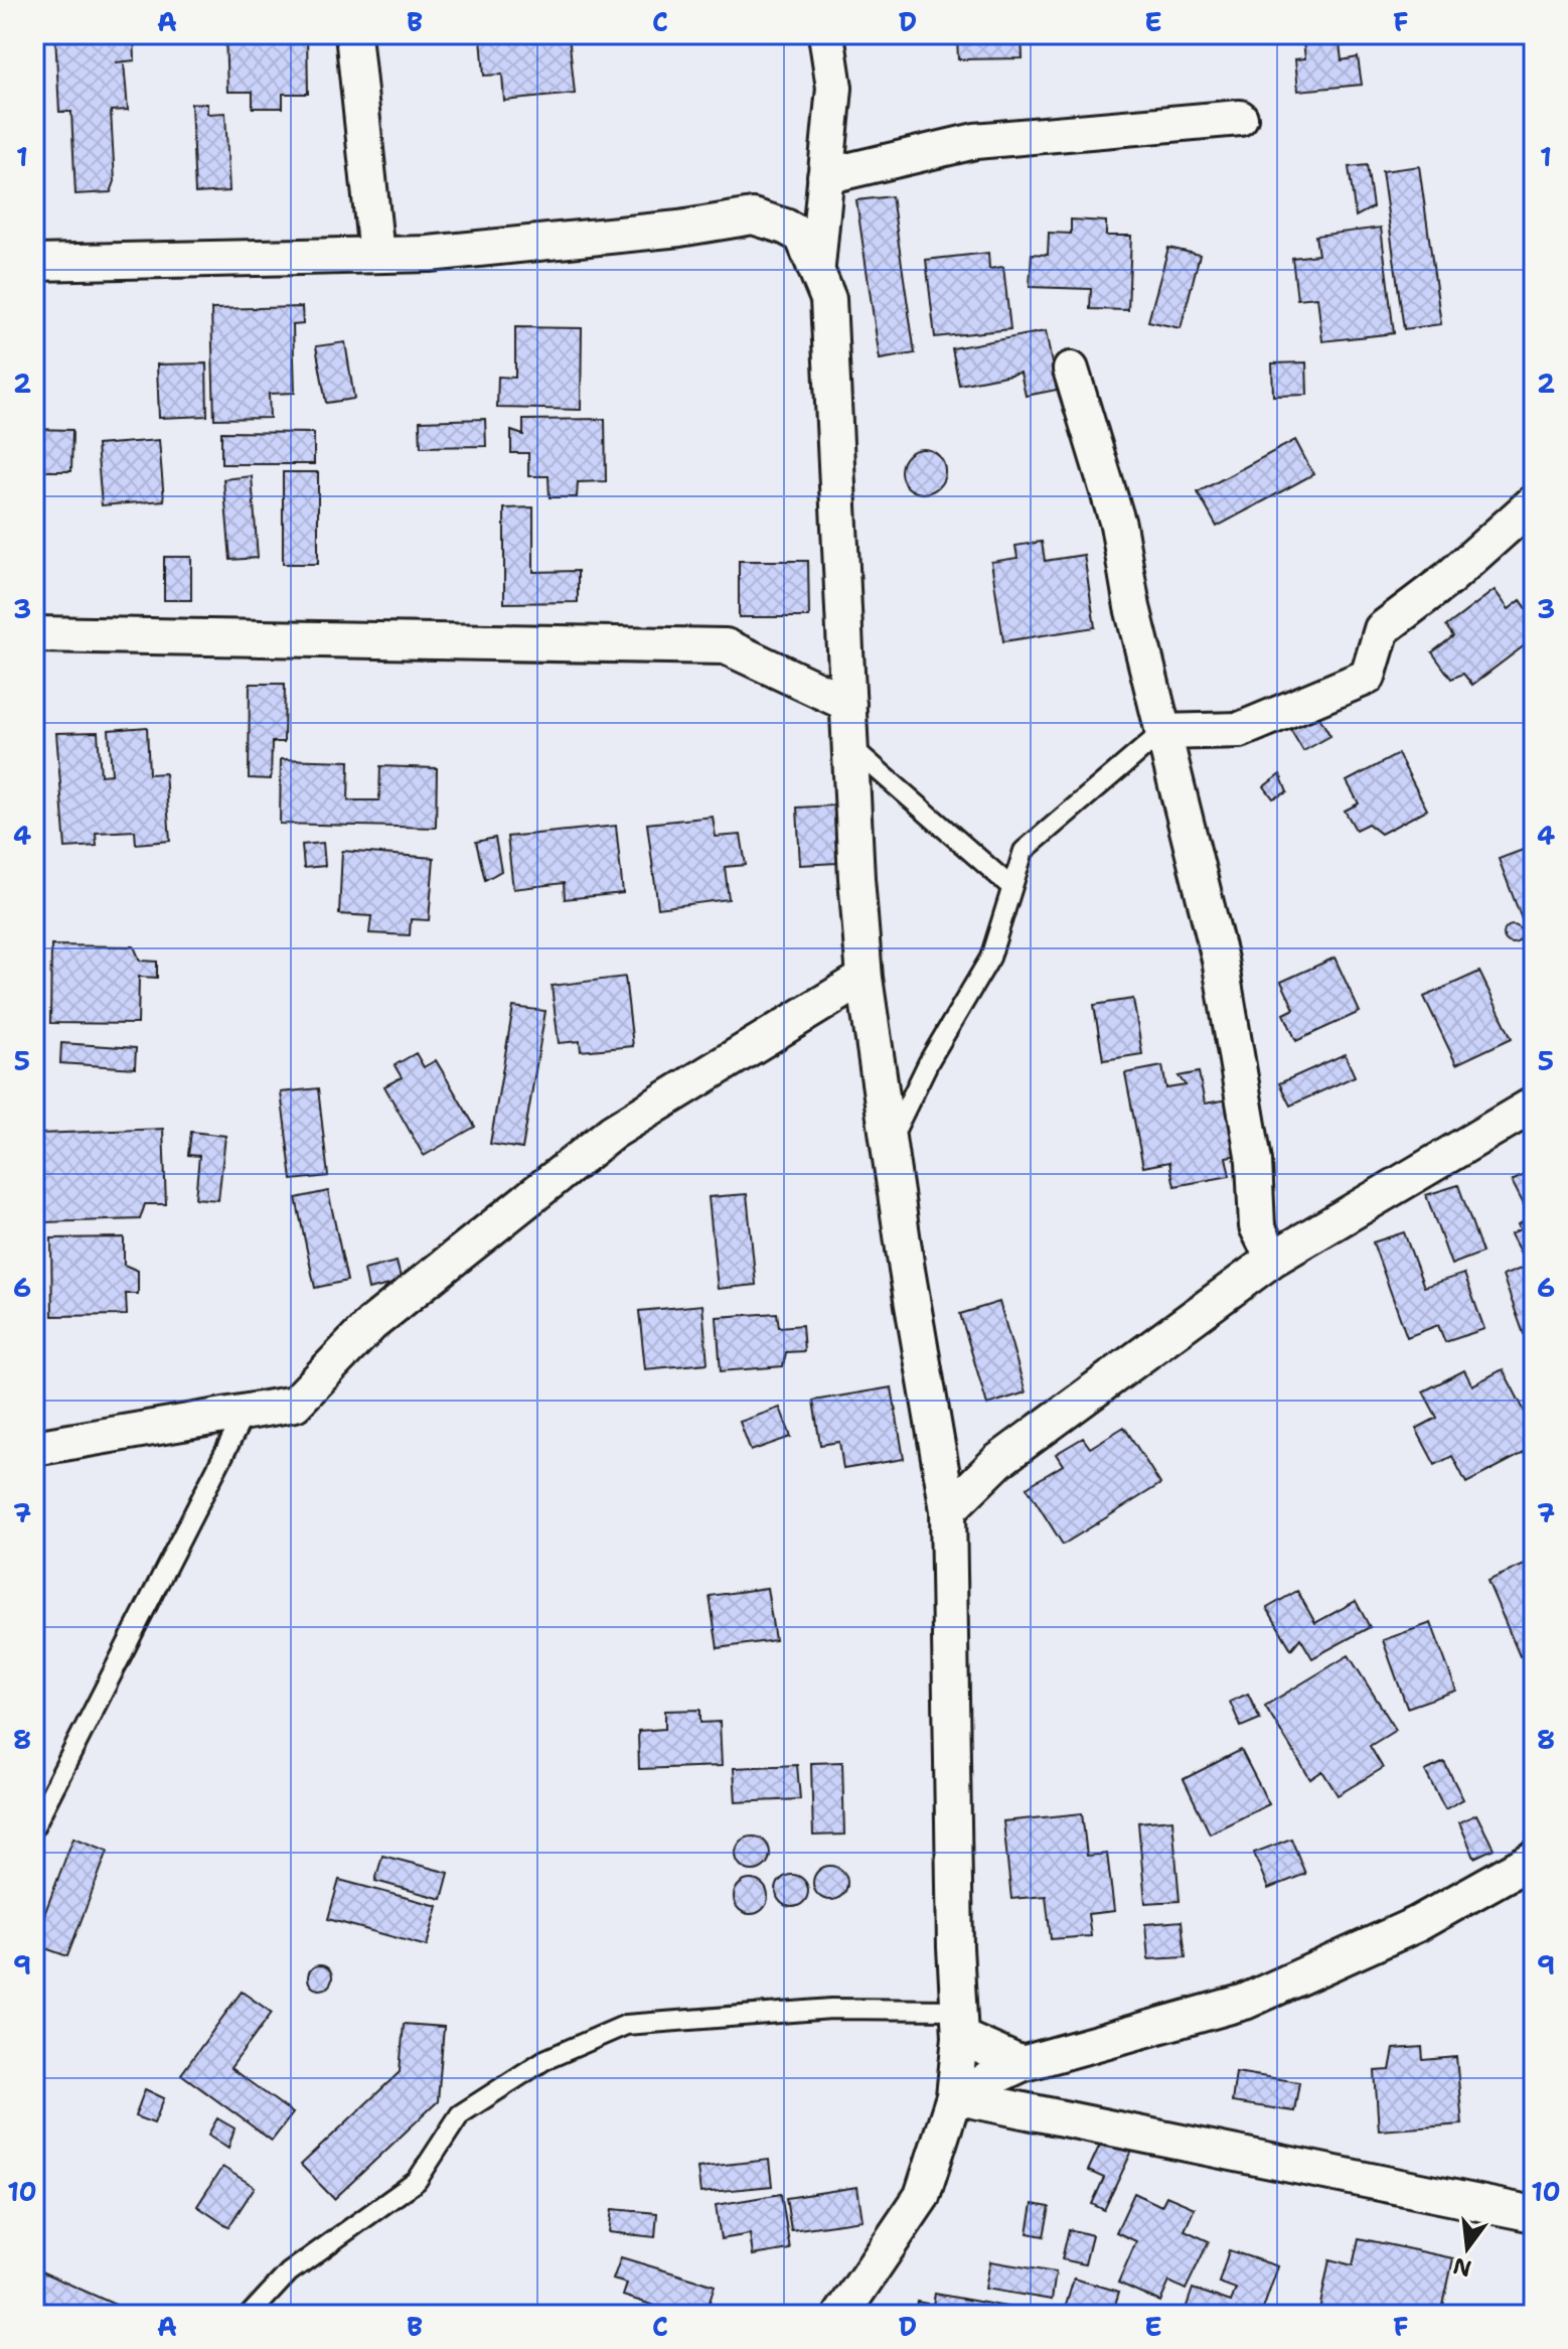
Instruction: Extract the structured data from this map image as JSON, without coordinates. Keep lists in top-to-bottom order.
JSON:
{
  "north": "bottom",
  "grid": {
    "columns": [
      "A",
      "B",
      "C",
      "D",
      "E",
      "F"
    ],
    "rows": [
      "1",
      "2",
      "3",
      "4",
      "5",
      "6",
      "7",
      "8",
      "9",
      "10"
    ]
  }
}
